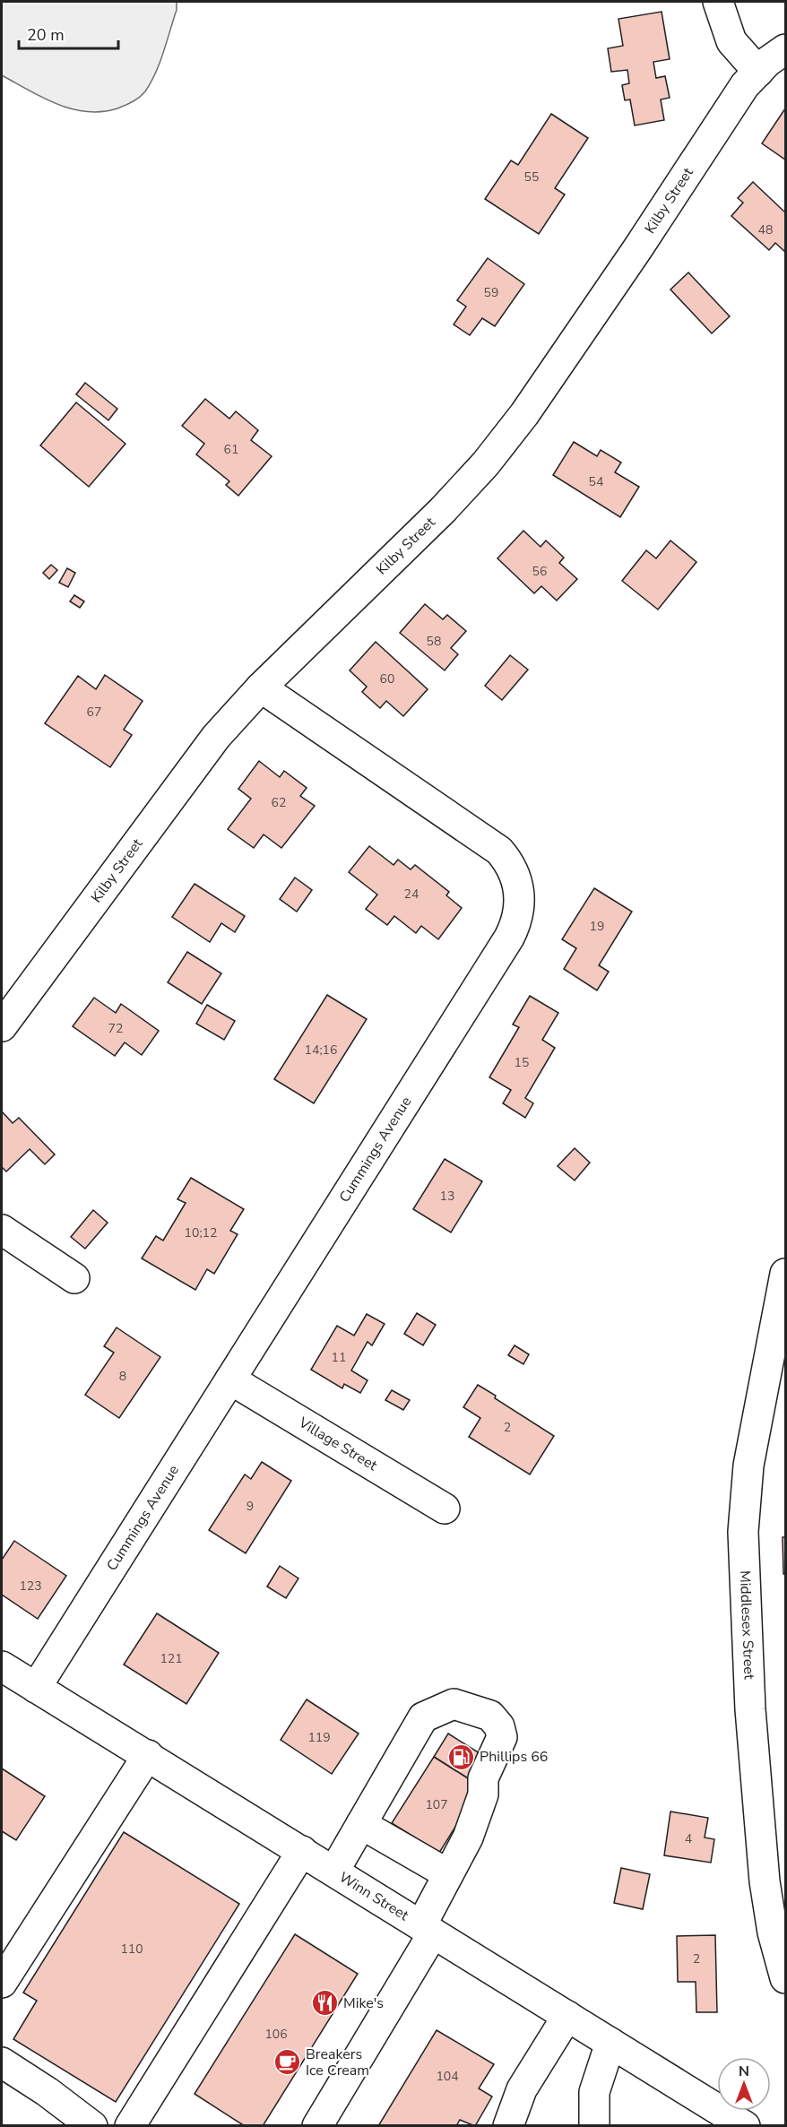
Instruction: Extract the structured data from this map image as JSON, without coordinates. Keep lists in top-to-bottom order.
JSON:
{
  "streets": {
    "street": [
      "Kilby Street",
      "Cummings Avenue",
      "Village Street",
      "Middlesex Street",
      "Winn Street"
    ]
  },
  "crossings": [
    ["Kilby Street", "Cummings Avenue"],
    ["Cummings Avenue", "Village Street"],
    ["Cummings Avenue", "Winn Street"]
  ],
  "places": {
    "fuel station": ["Phillips 66"],
    "restaurant": ["Mike's"],
    "cafe": ["Breakers Ice Cream"]
  },
  "house_numbers": [
    "55",
    "48",
    "59",
    "61",
    "54",
    "56",
    "58",
    "60",
    "67",
    "62",
    "24",
    "19",
    "72",
    "14;16",
    "15",
    "13",
    "10;12",
    "11",
    "8",
    "2",
    "9",
    "123",
    "121",
    "119",
    "107",
    "4",
    "110",
    "2",
    "106",
    "104"
  ],
  "scale_bar": "20 m",
  "north": "top"
}
